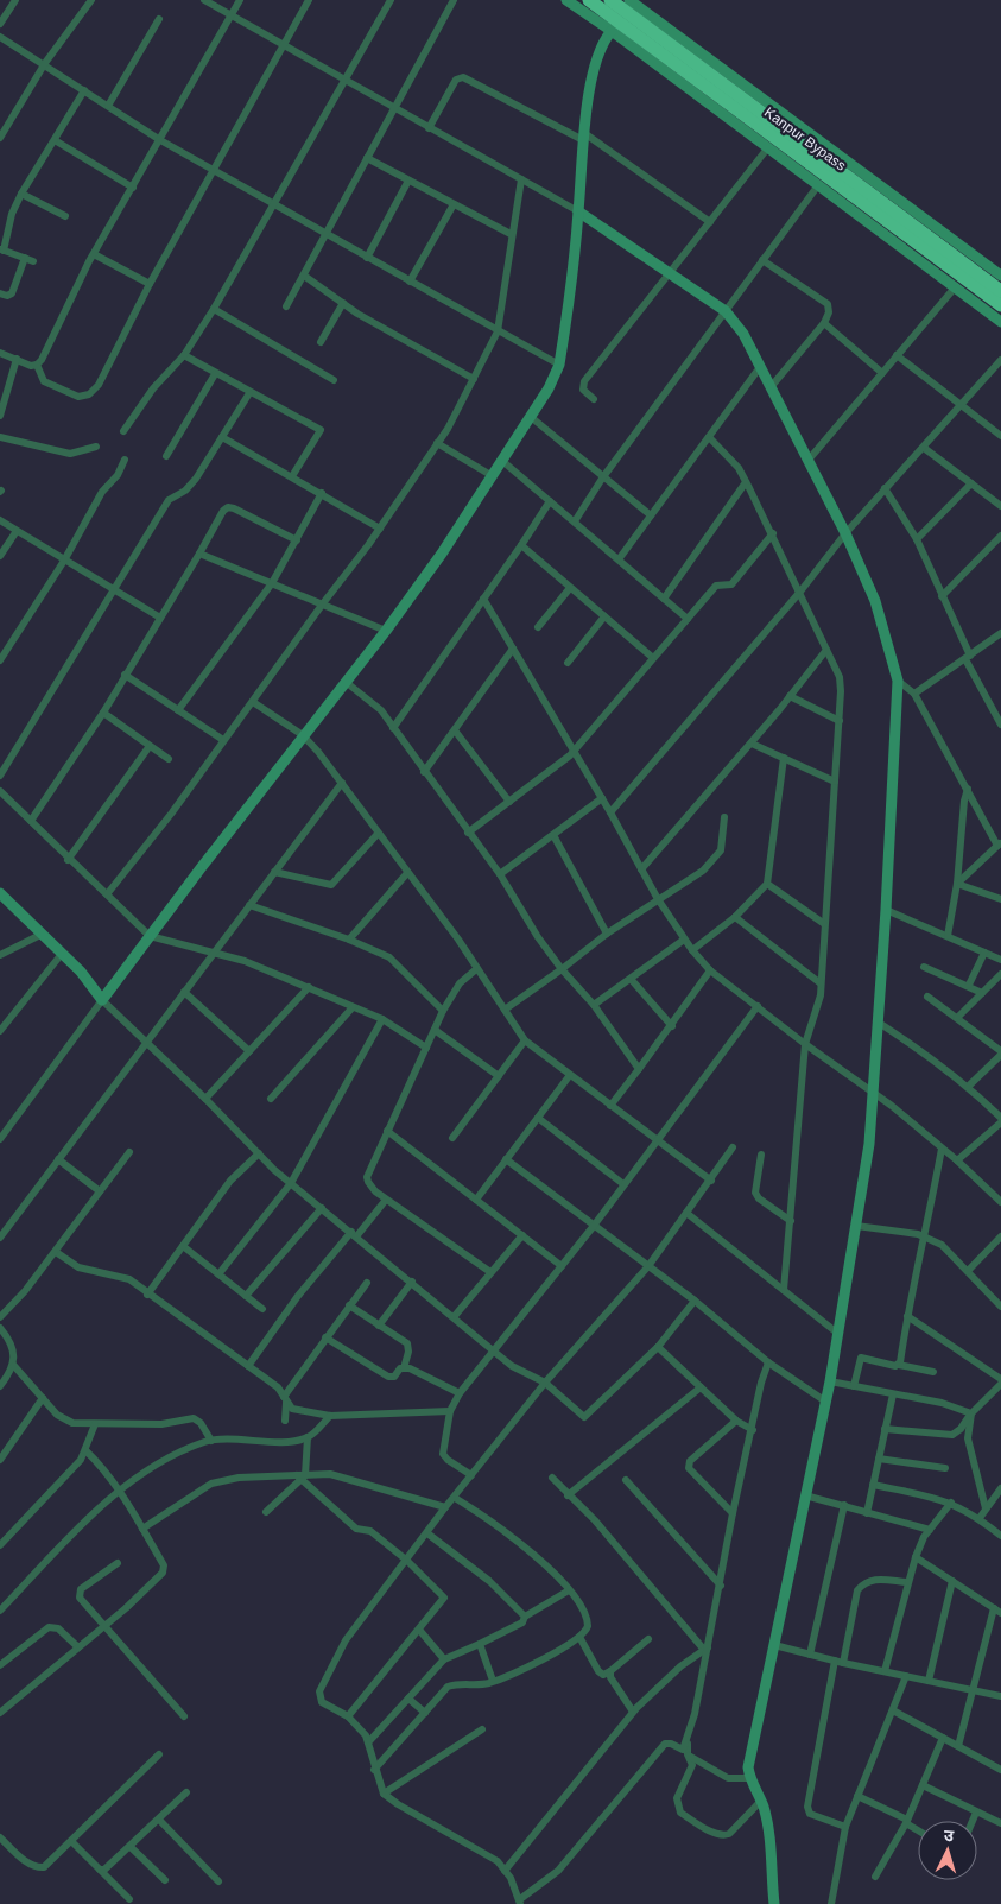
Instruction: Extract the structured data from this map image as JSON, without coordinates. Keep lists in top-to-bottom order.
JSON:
{
  "streets": {
    "highway": ["Kanpur Bypass"]
  },
  "north": "top"
}
